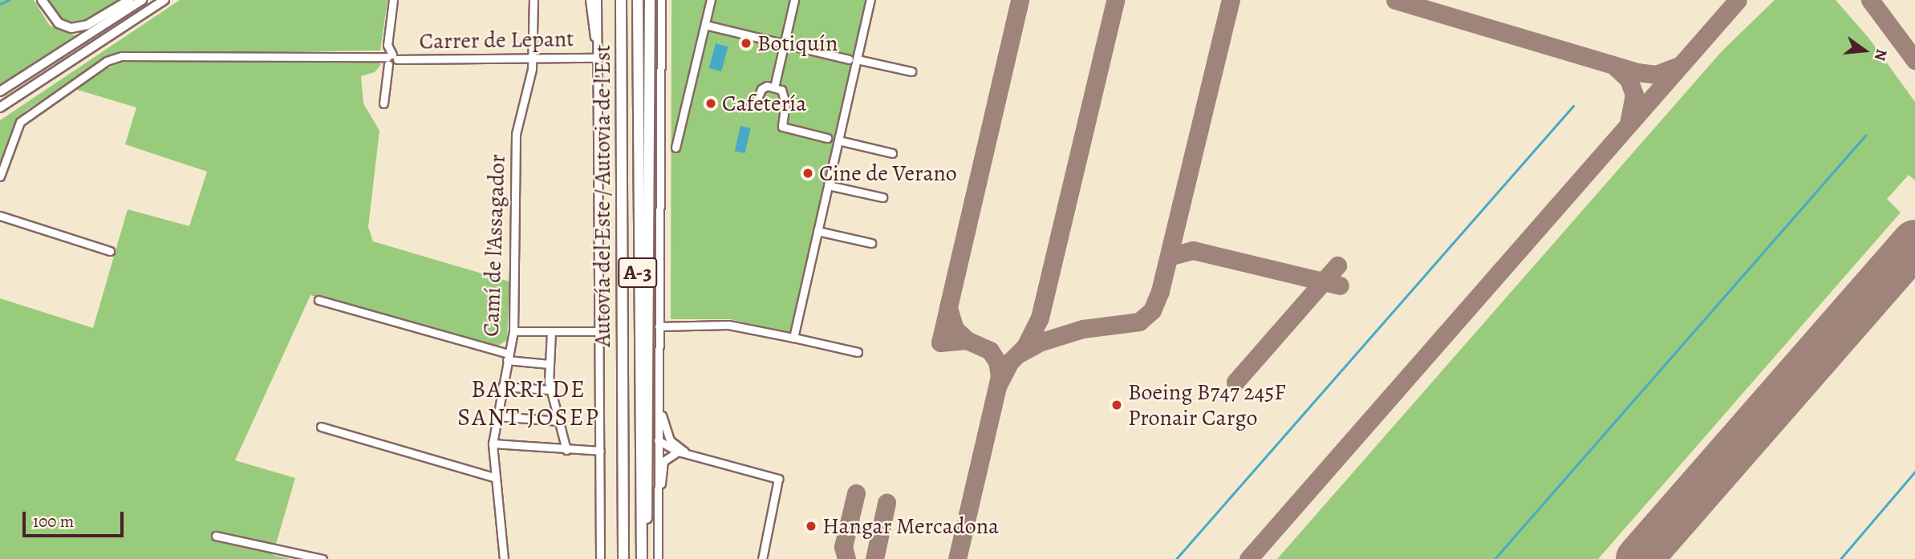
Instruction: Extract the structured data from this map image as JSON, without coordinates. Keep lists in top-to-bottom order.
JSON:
{
  "streets": {
    "highway": ["Autovía del Este / Autovia de l'Est", "A-3"],
    "street": ["Carrer de Lepant", "Camí de l'Assagador"]
  },
  "crossings": [
    ["Carrer de Lepant", "Camí de l'Assagador"]
  ],
  "districts": ["BARRI DE SANT JOSEP"],
  "places": [
    "Botiquín",
    "Cafetería",
    "Cine de Verano",
    "Boeing B747 245F Pronair Cargo",
    "Hangar Mercadona"
  ],
  "scale_bar": "100 m",
  "north": "right"
}
